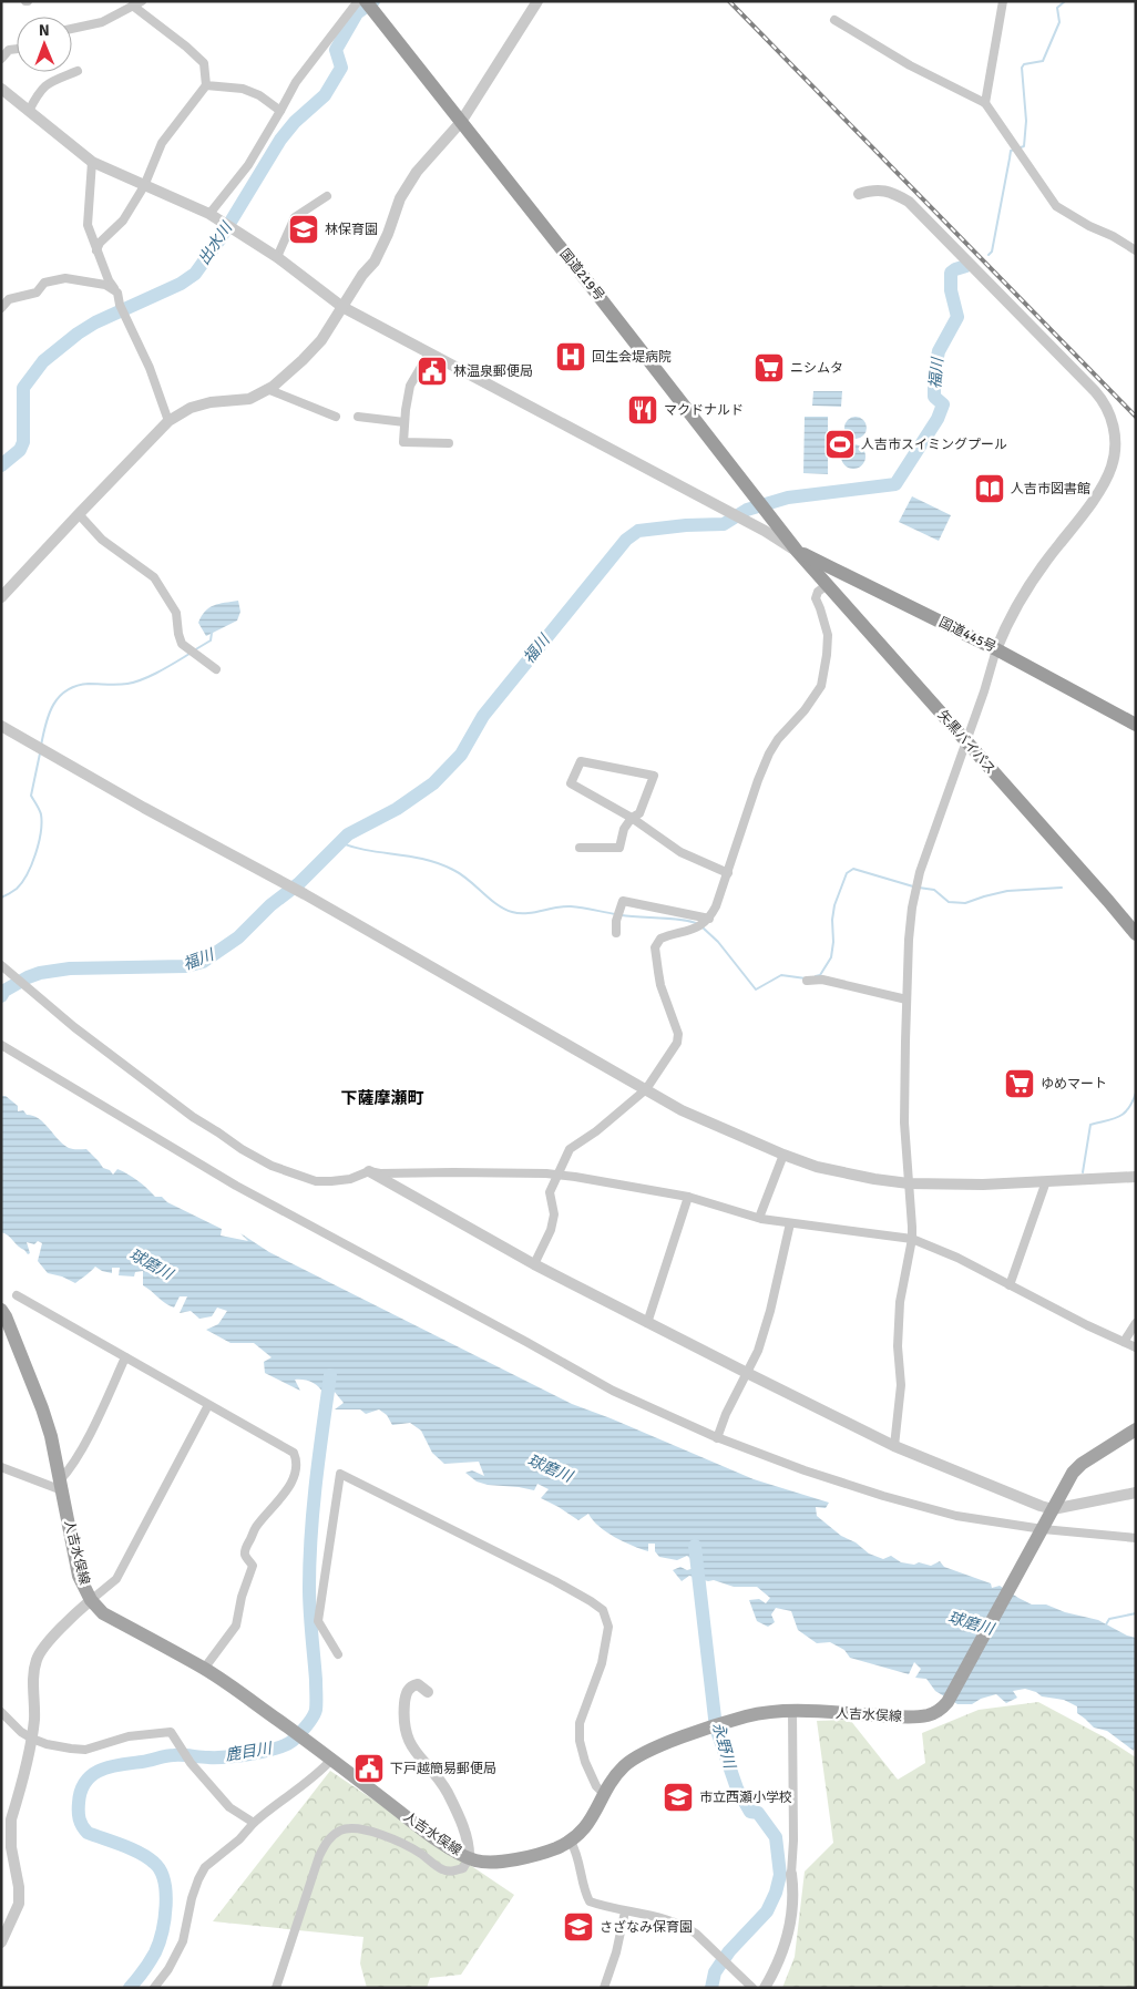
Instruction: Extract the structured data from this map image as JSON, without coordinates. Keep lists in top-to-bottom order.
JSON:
{
  "streets": {
    "highway": ["国道219号", "国道445号", "矢黒バイパス"],
    "main road": ["人吉水俣線"]
  },
  "crossings": [
    ["国道219号", "国道445号"],
    ["国道219号", "矢黒バイパス"],
    ["国道445号", "矢黒バイパス"]
  ],
  "districts": ["下薩摩瀬町"],
  "water": [
    "出水川",
    "福川",
    "球磨川",
    "永野川",
    "鹿目川"
  ],
  "places": {
    "school or university": ["林保育園", "市立西瀬小学校", "さざなみ保育園"],
    "hospital": ["回生会堤病院"],
    "supermarket": ["ニシムタ", "ゆめマート"],
    "public building": ["林温泉郵便局", "下戸越簡易郵便局"],
    "restaurant": ["マクドナルド"],
    "sports": ["人吉市スイミングプール"],
    "library": ["人吉市図書館"]
  },
  "north": "top"
}
